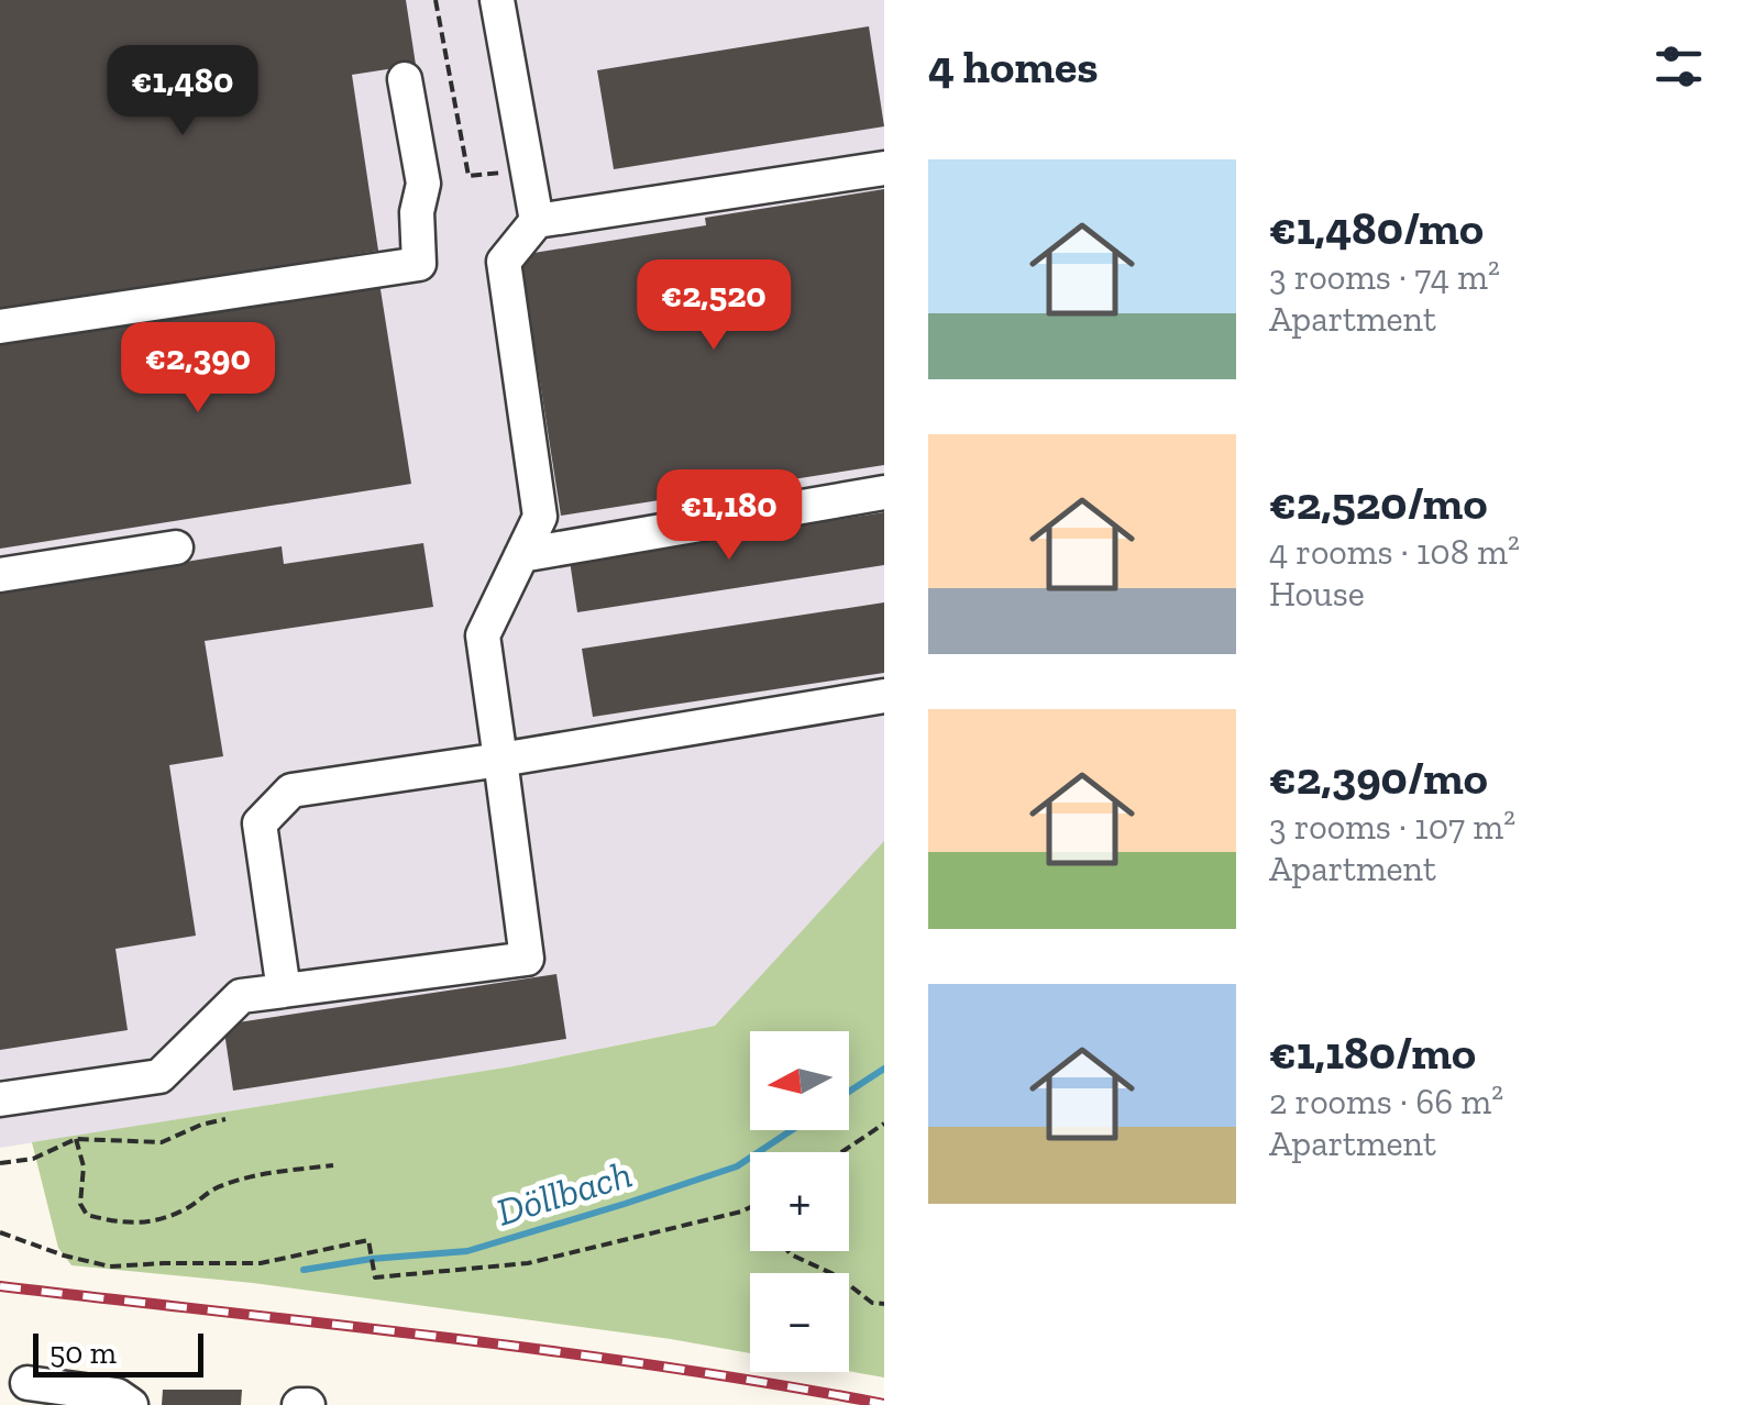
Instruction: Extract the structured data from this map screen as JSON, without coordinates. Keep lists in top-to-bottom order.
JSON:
{
  "water": ["Döllbach"],
  "scale_bar": "50 m",
  "north": "left",
  "page": {
    "heading": "4 homes",
    "price": [
      "€1,480",
      "€2,520",
      "€2,390",
      "€1,180"
    ],
    "list": [
      {
        "name": "€1,480/mo",
        "note": "3 rooms · 74 m² · Apartment"
      },
      {
        "name": "€2,520/mo",
        "note": "4 rooms · 108 m² · House"
      },
      {
        "name": "€2,390/mo",
        "note": "3 rooms · 107 m² · Apartment"
      },
      {
        "name": "€1,180/mo",
        "note": "2 rooms · 66 m² · Apartment"
      }
    ],
    "map_buttons": ["+", "−"],
    "scale": "50 m"
  }
}
